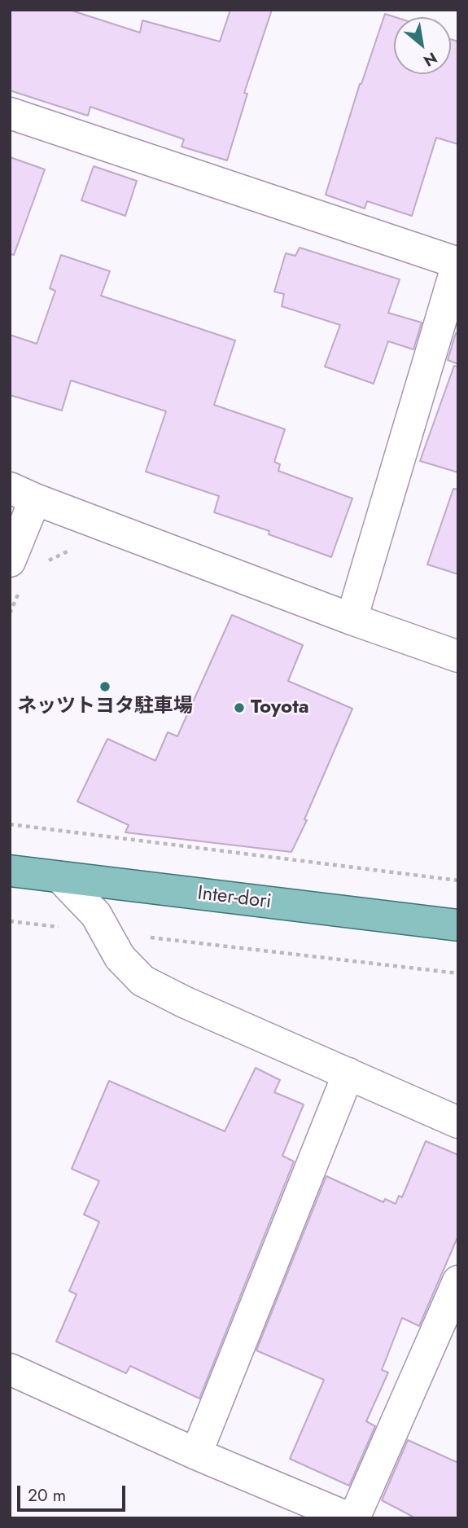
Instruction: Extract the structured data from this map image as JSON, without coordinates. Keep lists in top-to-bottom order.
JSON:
{
  "streets": {
    "main road": ["Inter-dori"]
  },
  "places": ["ネッツトヨタ駐車場", "Toyota"],
  "scale_bar": "20 m",
  "north": "bottom right"
}
